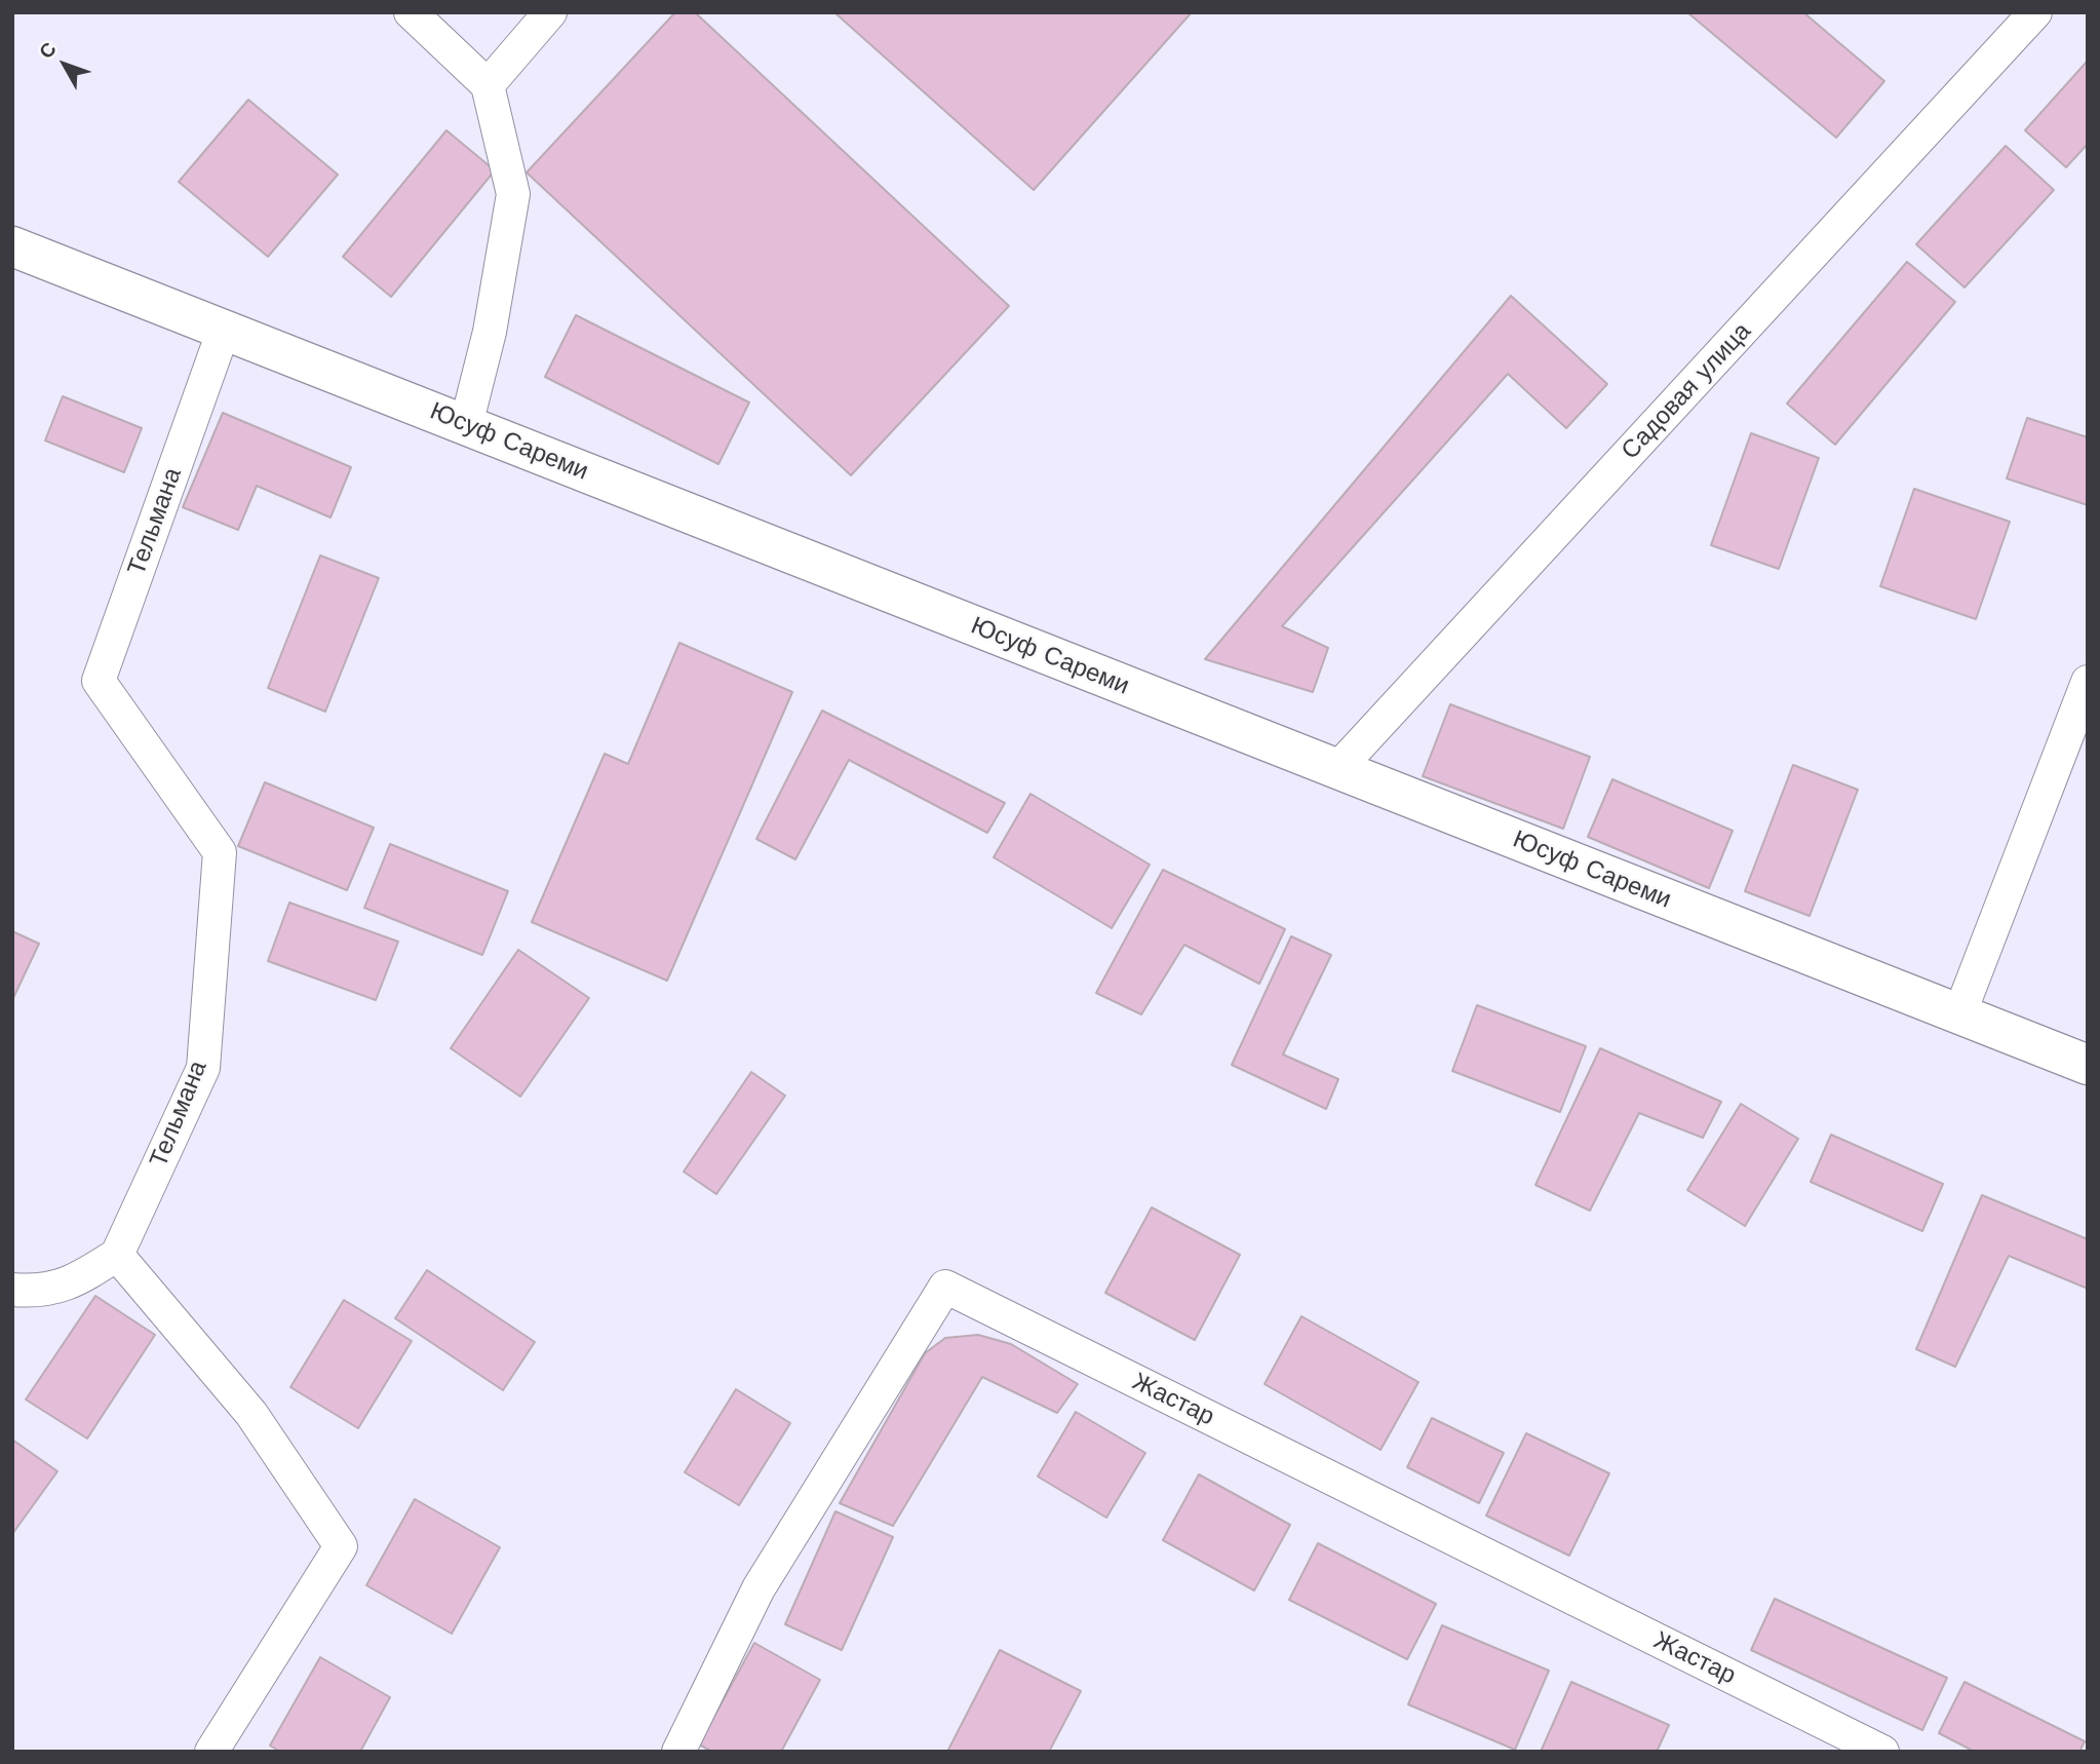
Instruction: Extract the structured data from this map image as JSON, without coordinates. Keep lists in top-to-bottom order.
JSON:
{
  "streets": {
    "main road": ["Юсуф Сареми"],
    "street": ["Садовая улица", "Тельмана", "Жастар"]
  },
  "crossings": [
    ["Садовая улица", "Юсуф Сареми"],
    ["Юсуф Сареми", "Тельмана"]
  ],
  "north": "top left"
}
